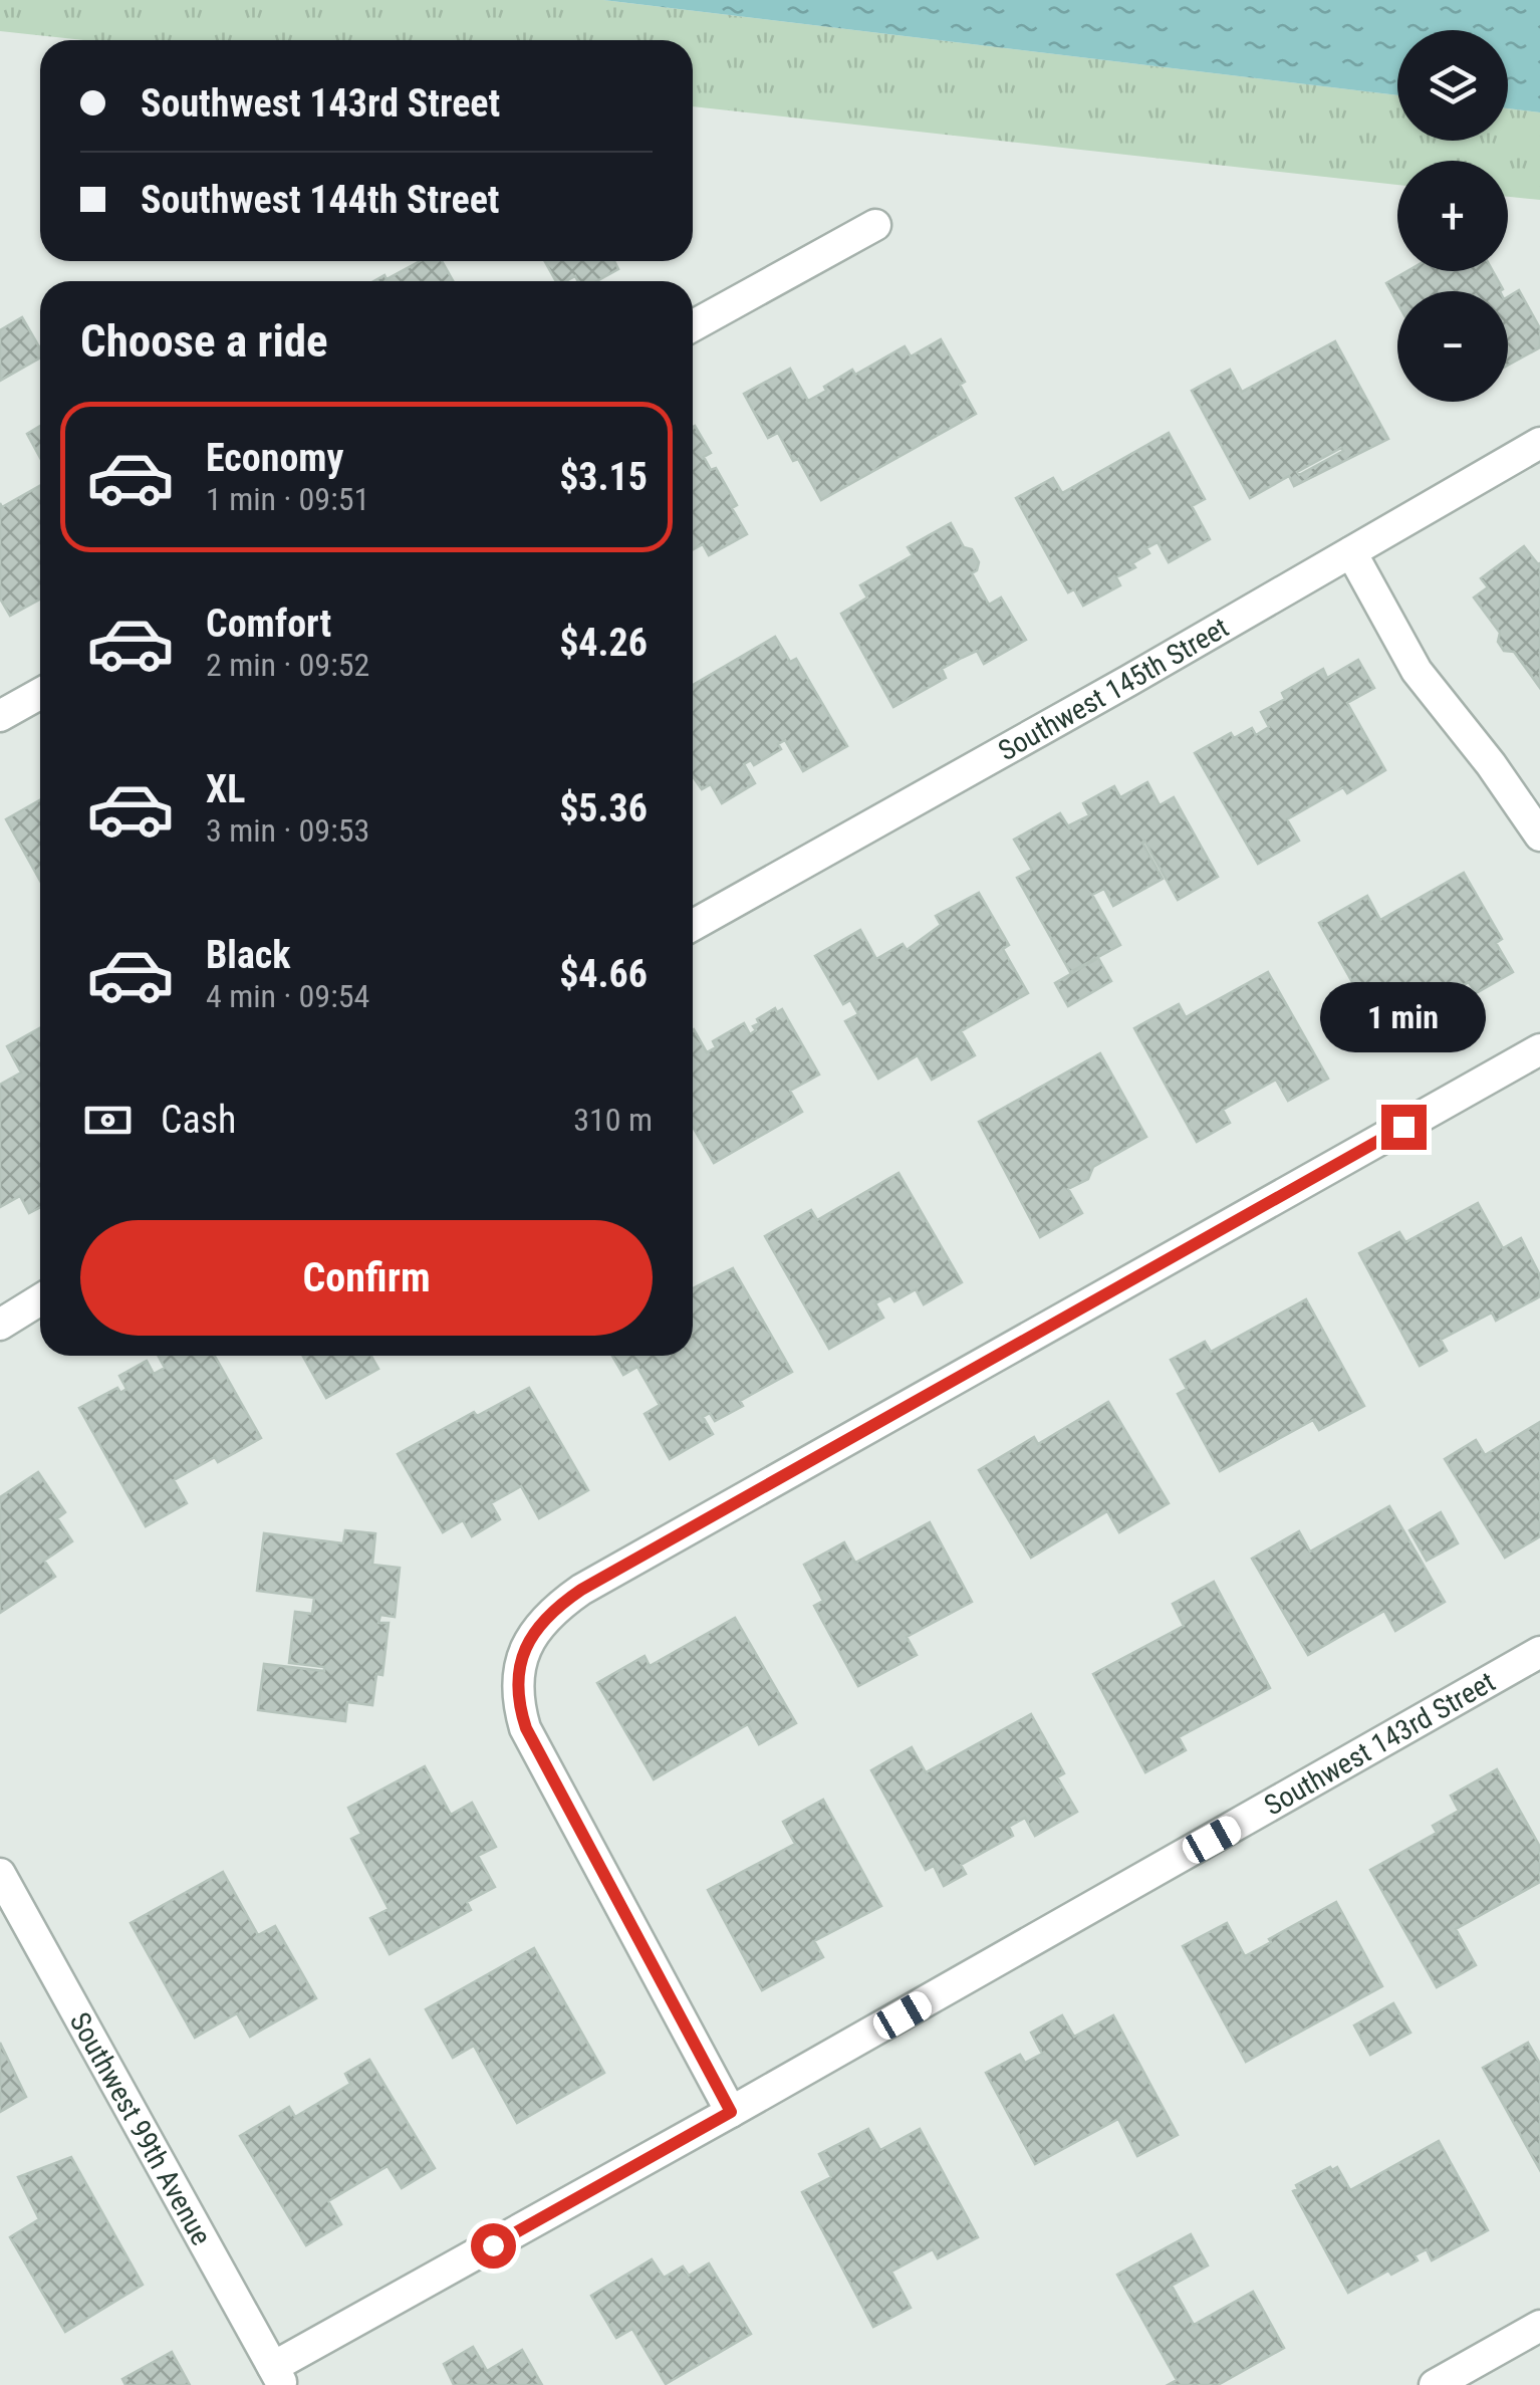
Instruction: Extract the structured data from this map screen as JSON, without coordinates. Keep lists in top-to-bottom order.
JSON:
{
  "streets": {
    "street": ["Southwest 145th Street", "Southwest 143rd Street", "Southwest 99th Avenue"]
  },
  "crossings": [
    ["Southwest 143rd Street", "Southwest 99th Avenue"]
  ],
  "page": {
    "map_buttons": ["+", "−"],
    "banner": ["Southwest 143rd Street", "Southwest 144th Street"],
    "heading": "Choose a ride",
    "list": [
      {
        "name": "Economy",
        "note": "1 min · 09:51",
        "value": "$3.15"
      },
      {
        "name": "Comfort",
        "note": "2 min · 09:52",
        "value": "$4.26"
      },
      {
        "name": "XL",
        "note": "3 min · 09:53",
        "value": "$5.36"
      },
      {
        "name": "Black",
        "note": "4 min · 09:54",
        "value": "$4.66"
      }
    ],
    "bubble": "1 min",
    "pay": ["Cash", "310 m"],
    "buttons": "Confirm"
  }
}
